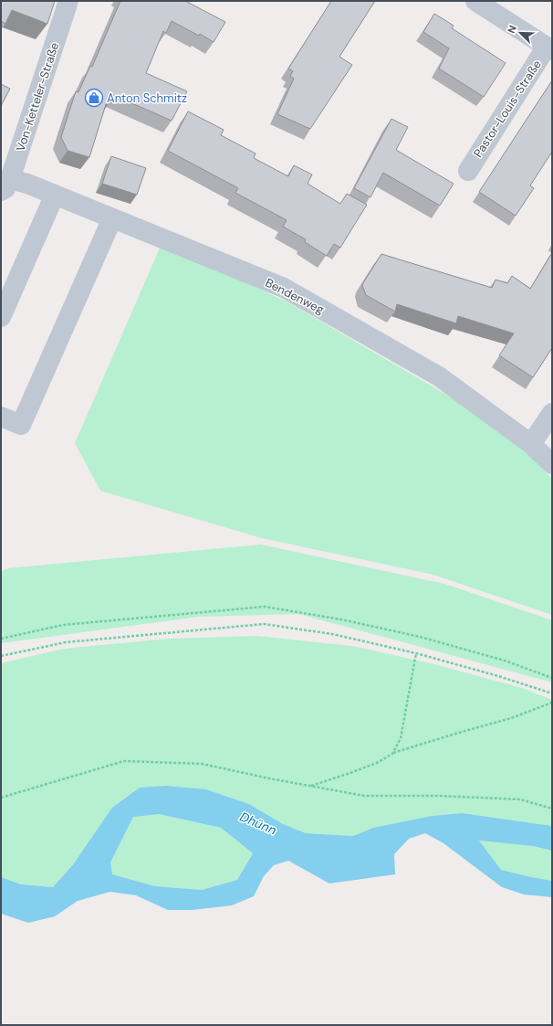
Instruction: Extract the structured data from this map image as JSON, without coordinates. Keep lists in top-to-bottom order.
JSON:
{
  "streets": {
    "street": ["Von-Ketteler-Straße", "Pastor-Louis-Straße", "Bendenweg"]
  },
  "crossings": [
    ["Von-Ketteler-Straße", "Bendenweg"]
  ],
  "water": ["Dhünn"],
  "places": {
    "shop": ["Anton Schmitz"]
  },
  "north": "top left"
}
